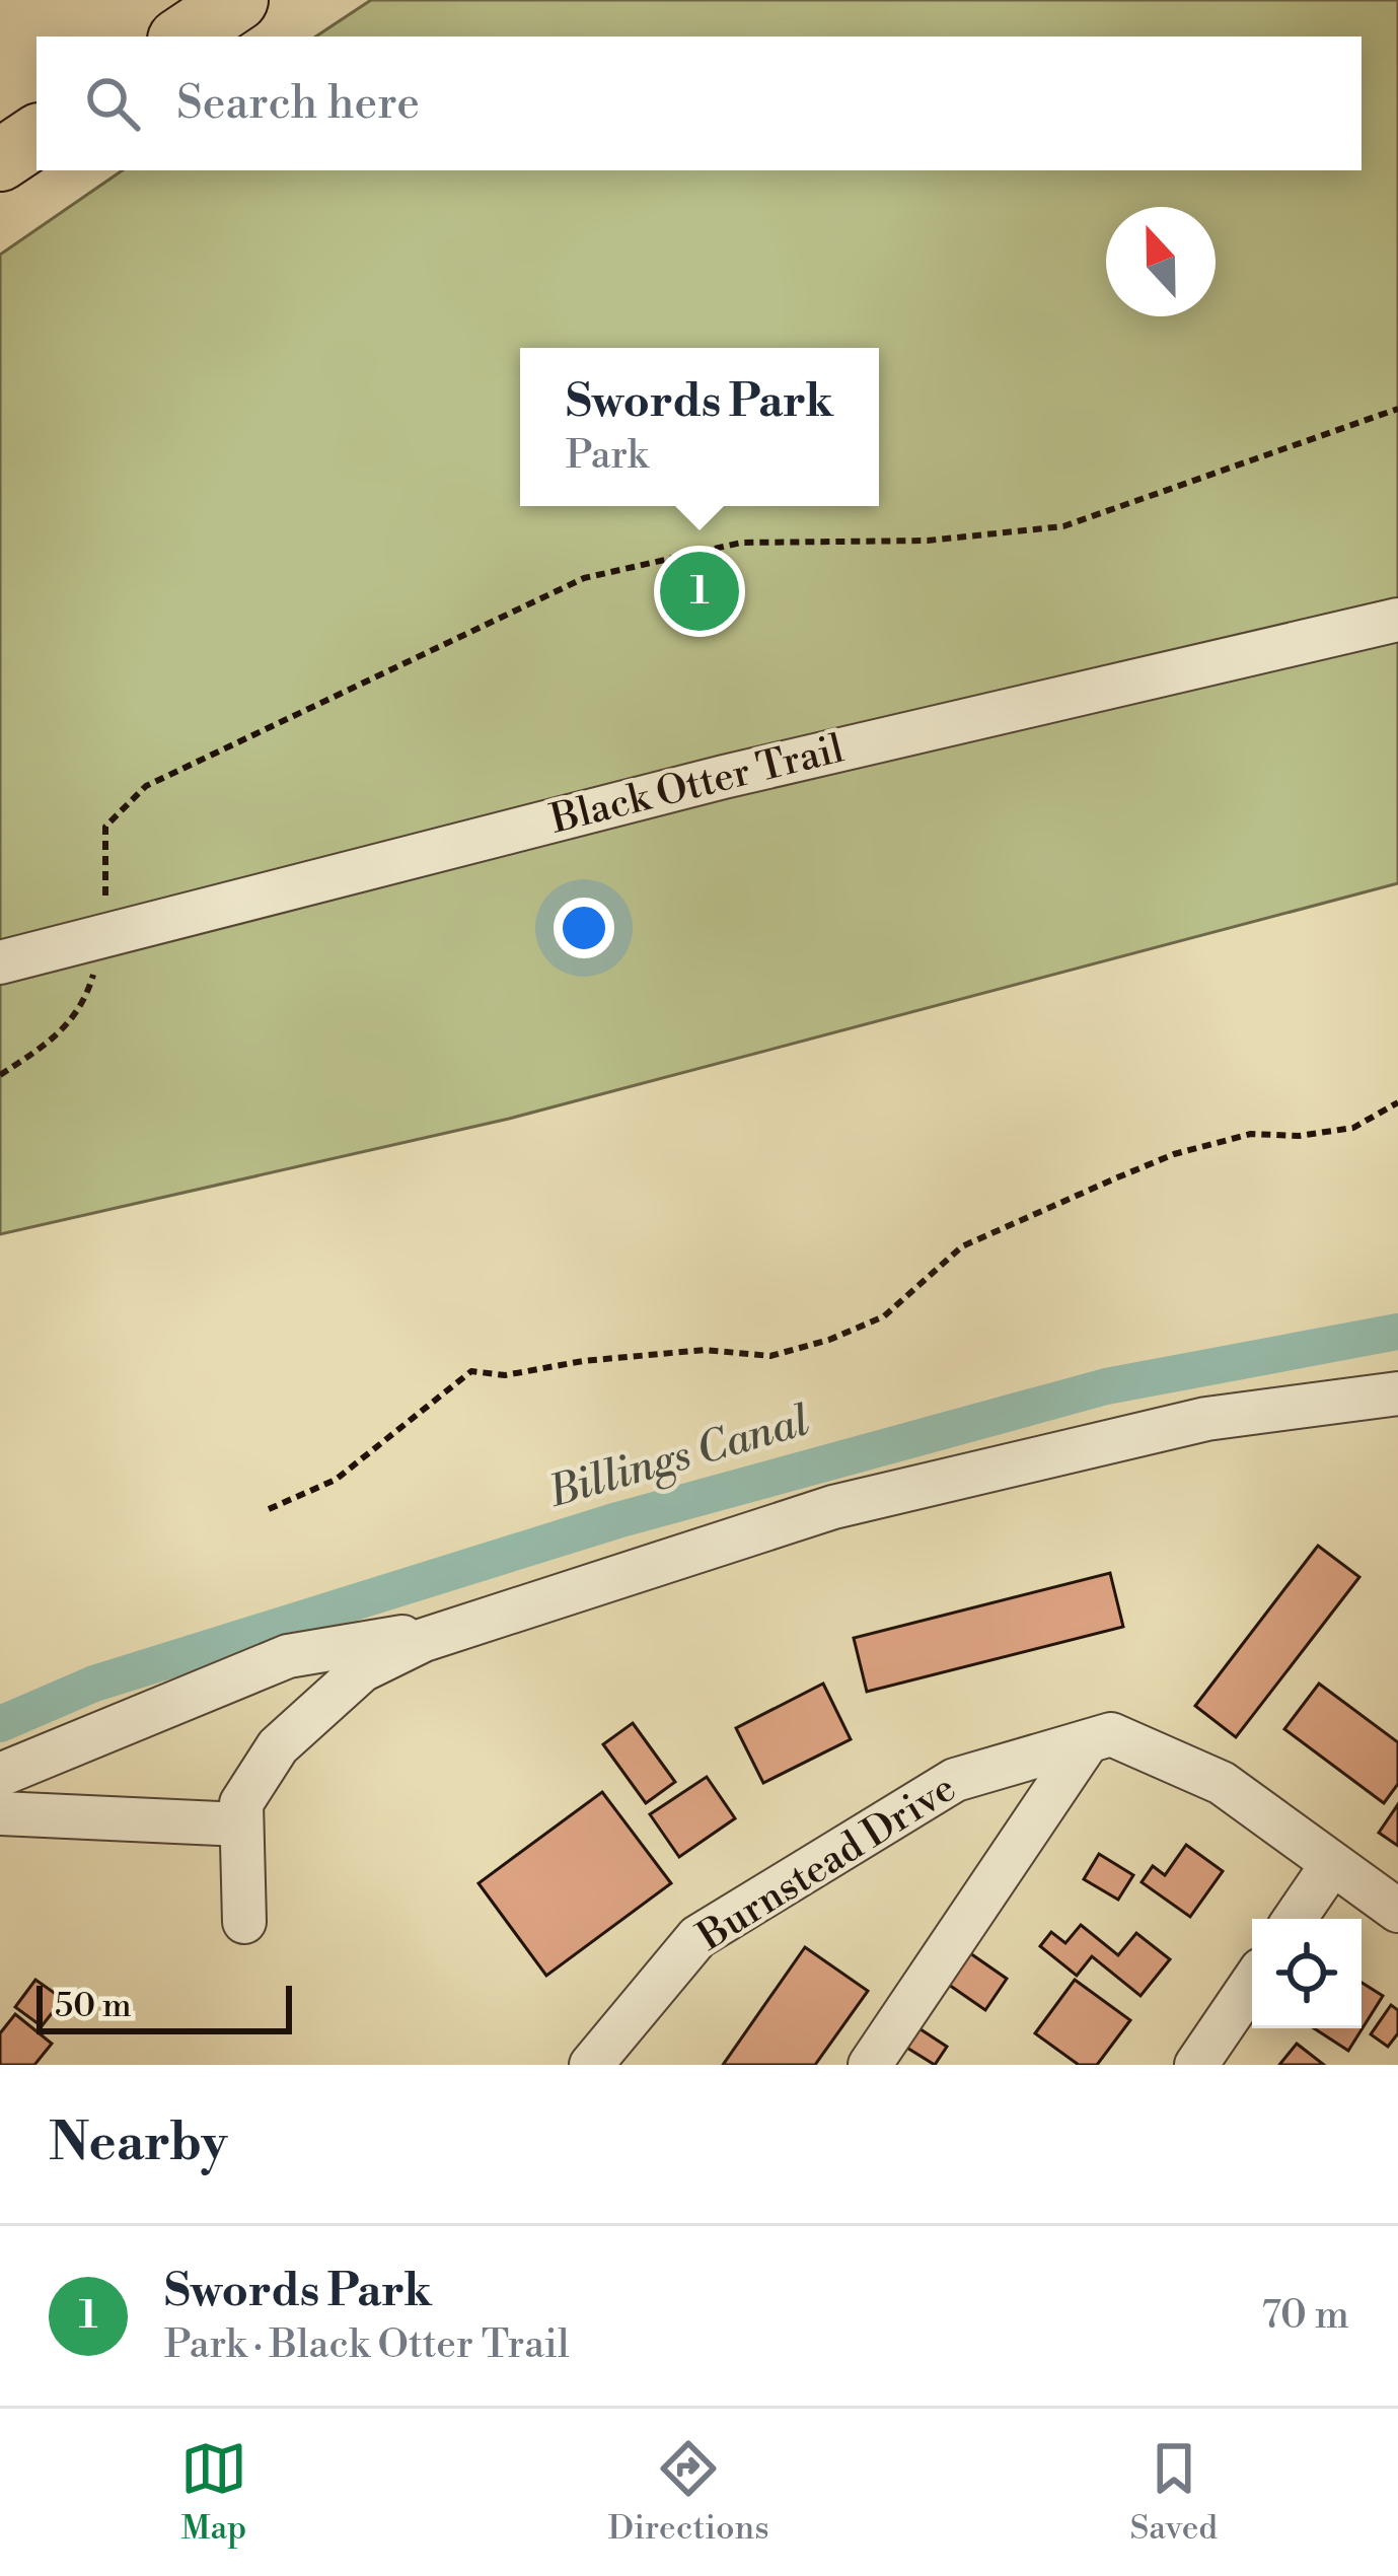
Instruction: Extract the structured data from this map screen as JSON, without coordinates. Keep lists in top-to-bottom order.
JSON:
{
  "streets": {
    "street": ["Black Otter Trail", "Burnstead Drive"]
  },
  "water": ["Billings Canal"],
  "scale_bar": "50 m",
  "north": "top",
  "page": {
    "search": "Search here",
    "popup": ["Swords Park", "Park"],
    "pins": "1",
    "scale": "50 m",
    "heading": "Nearby",
    "list": [
      {
        "mark": "1",
        "name": "Swords Park",
        "note": "Park · Black Otter Trail",
        "value": "70 m"
      }
    ],
    "nav": ["Map", "Directions", "Saved"]
  }
}
